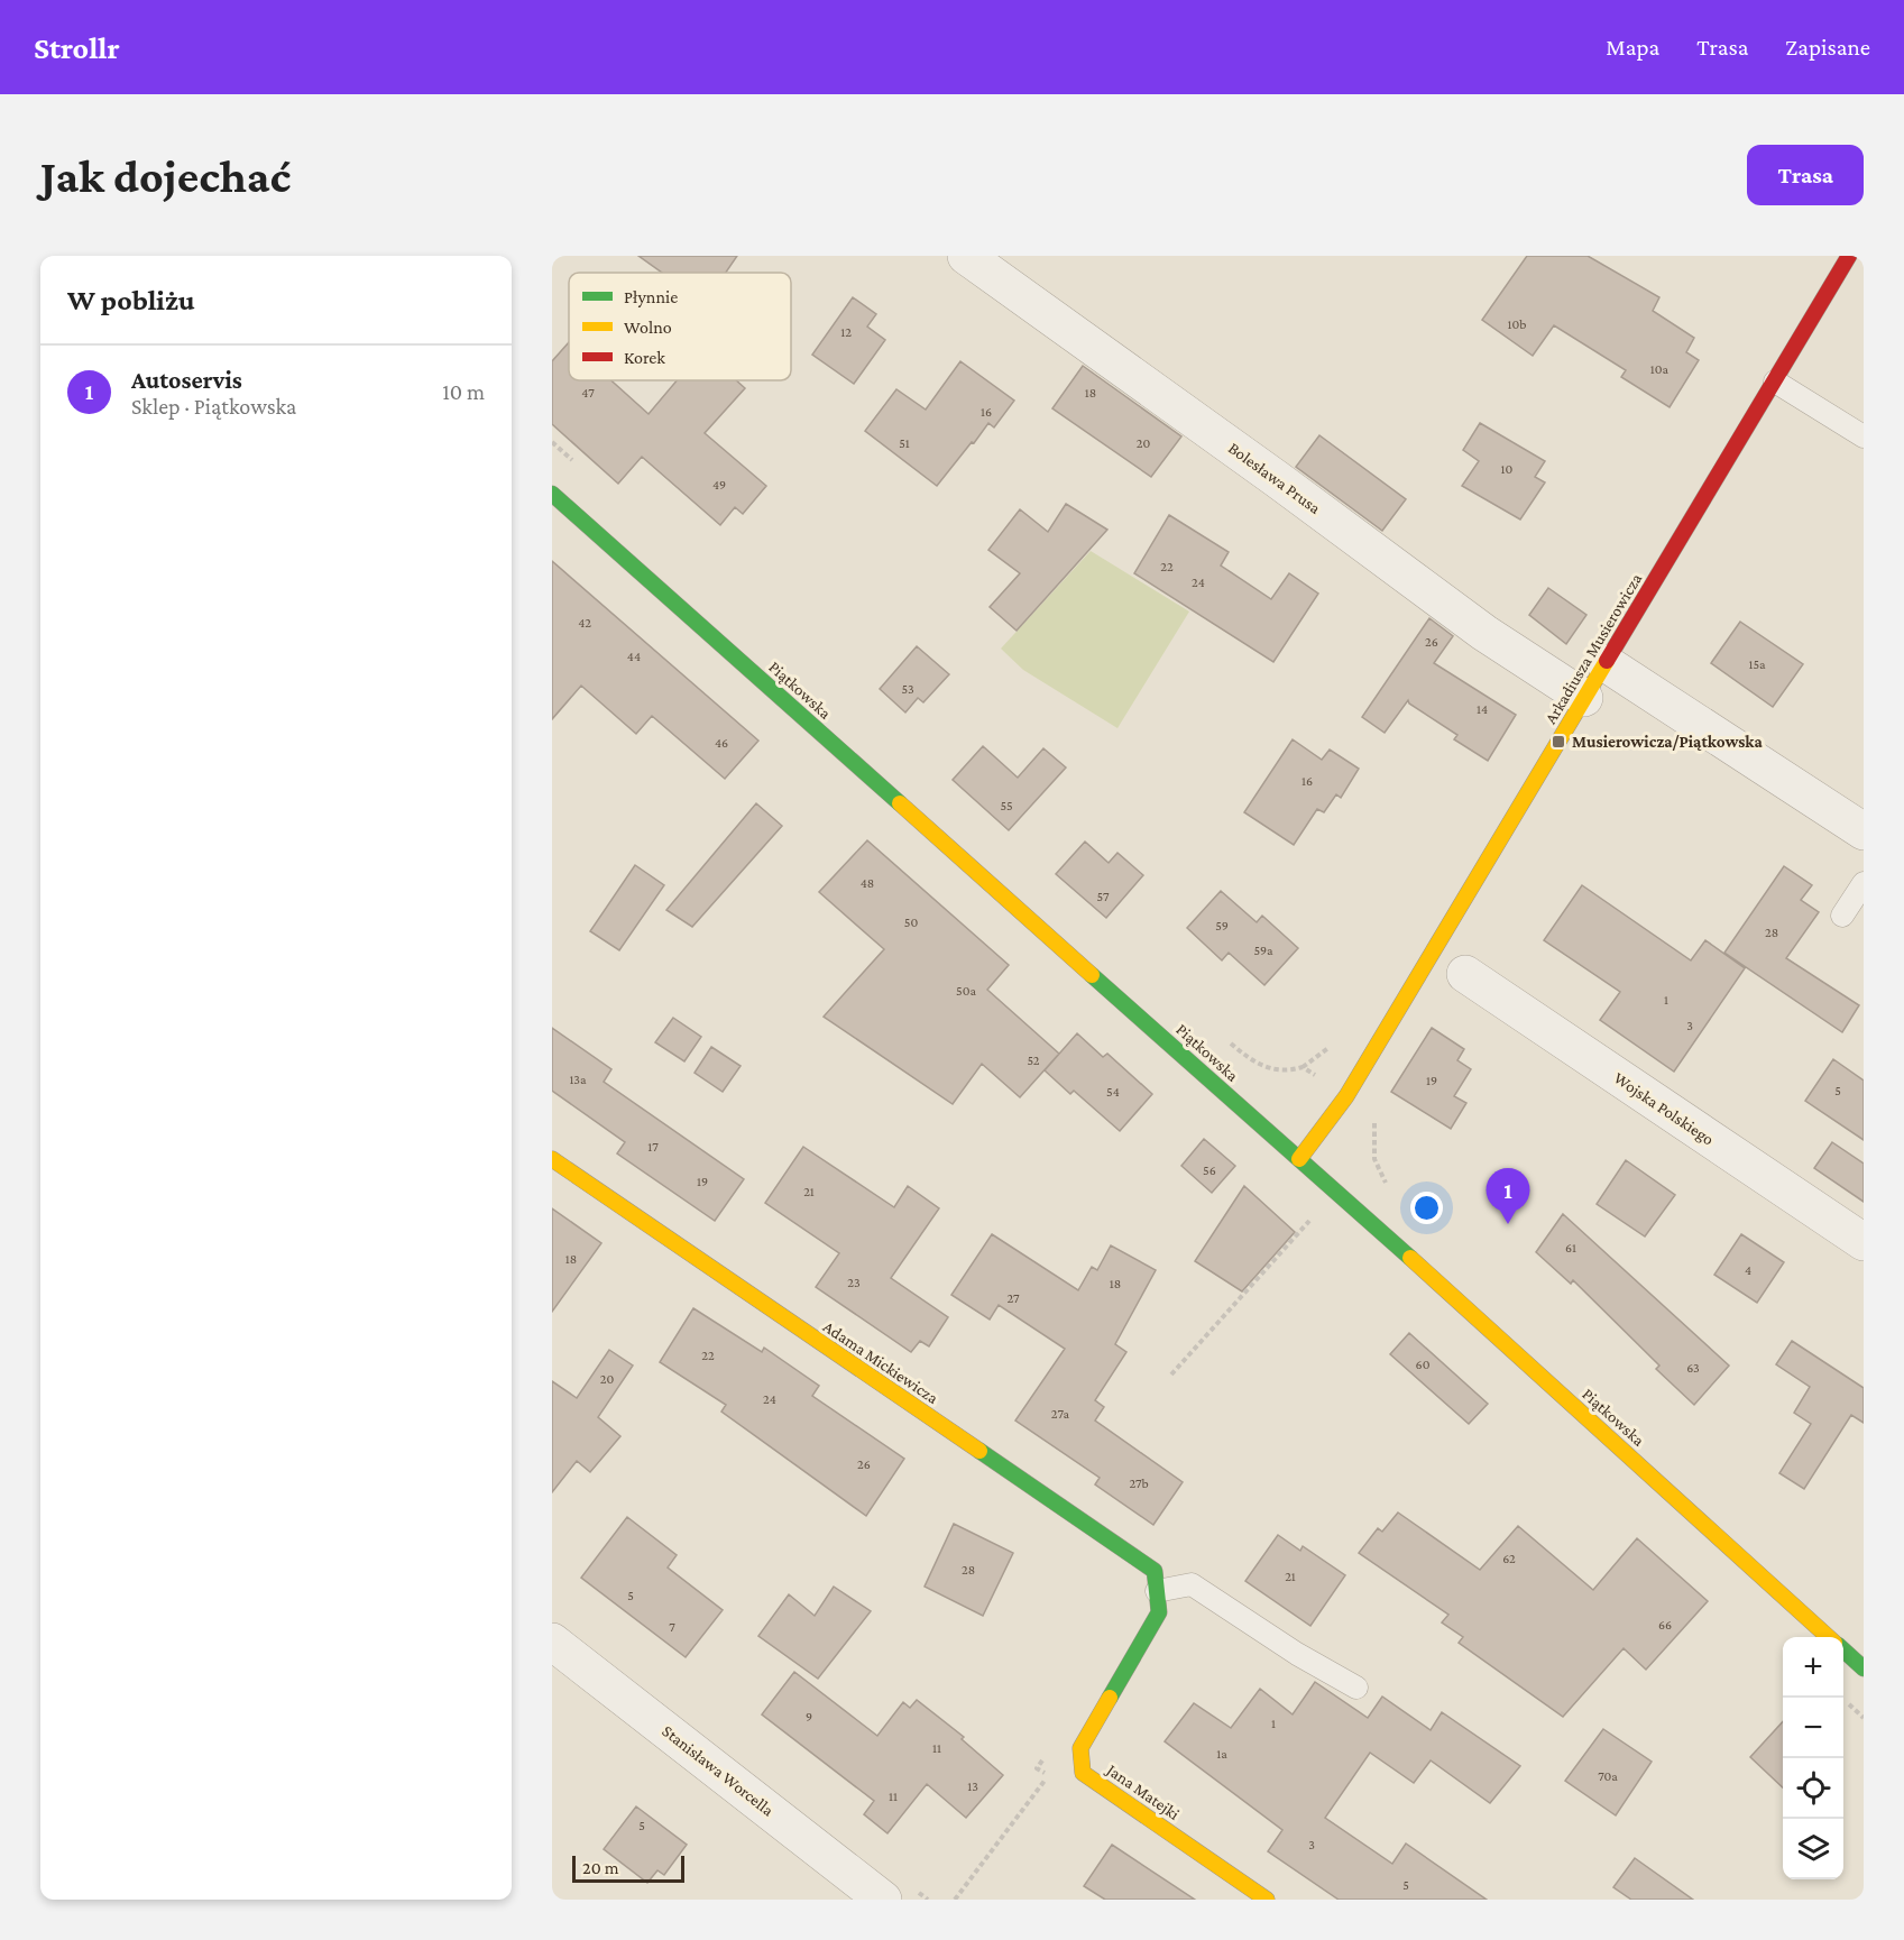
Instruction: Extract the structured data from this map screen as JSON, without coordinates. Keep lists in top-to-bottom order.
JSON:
{
  "streets": {
    "street": [
      "Bolesława Prusa",
      "Arkadiusza Musierowicza",
      "Piątkowska",
      "Wojska Polskiego",
      "Adama Mickiewicza",
      "Stanisława Worcella",
      "Jana Matejki"
    ]
  },
  "crossings": [
    ["Bolesława Prusa", "Arkadiusza Musierowicza"],
    ["Arkadiusza Musierowicza", "Piątkowska"],
    ["Adama Mickiewicza", "Jana Matejki"]
  ],
  "places": {
    "transit": ["Musierowicza/Piątkowska"]
  },
  "house_numbers": [
    "10b",
    "12",
    "10a",
    "47",
    "18",
    "16",
    "51",
    "20",
    "10",
    "49",
    "22",
    "24",
    "42",
    "26",
    "44",
    "15a",
    "53",
    "14",
    "46",
    "16",
    "55",
    "48",
    "57",
    "50",
    "59",
    "28",
    "59a",
    "50a",
    "1",
    "3",
    "52",
    "13a",
    "19",
    "5",
    "54",
    "17",
    "56",
    "19",
    "21",
    "61",
    "18",
    "4",
    "23",
    "18",
    "27",
    "22",
    "60",
    "63",
    "20",
    "24",
    "27a",
    "26",
    "27b",
    "62",
    "28",
    "21",
    "5",
    "66",
    "7",
    "9",
    "1",
    "11",
    "1a",
    "70a",
    "13",
    "11",
    "5",
    "3",
    "5"
  ],
  "legend": ["Płynnie", "Wolno", "Korek"],
  "scale_bar": "20 m",
  "page": {
    "header": "Strollr",
    "nav": ["Mapa", "Trasa", "Zapisane"],
    "buttons": "Trasa",
    "title": "Jak dojechać",
    "heading": "W pobliżu",
    "list": [
      {
        "mark": "1",
        "name": "Autoservis",
        "note": "Sklep · Piątkowska",
        "value": "10 m"
      }
    ],
    "pins": "1",
    "map_buttons": ["+", "−"],
    "scale": "20 m"
  }
}
